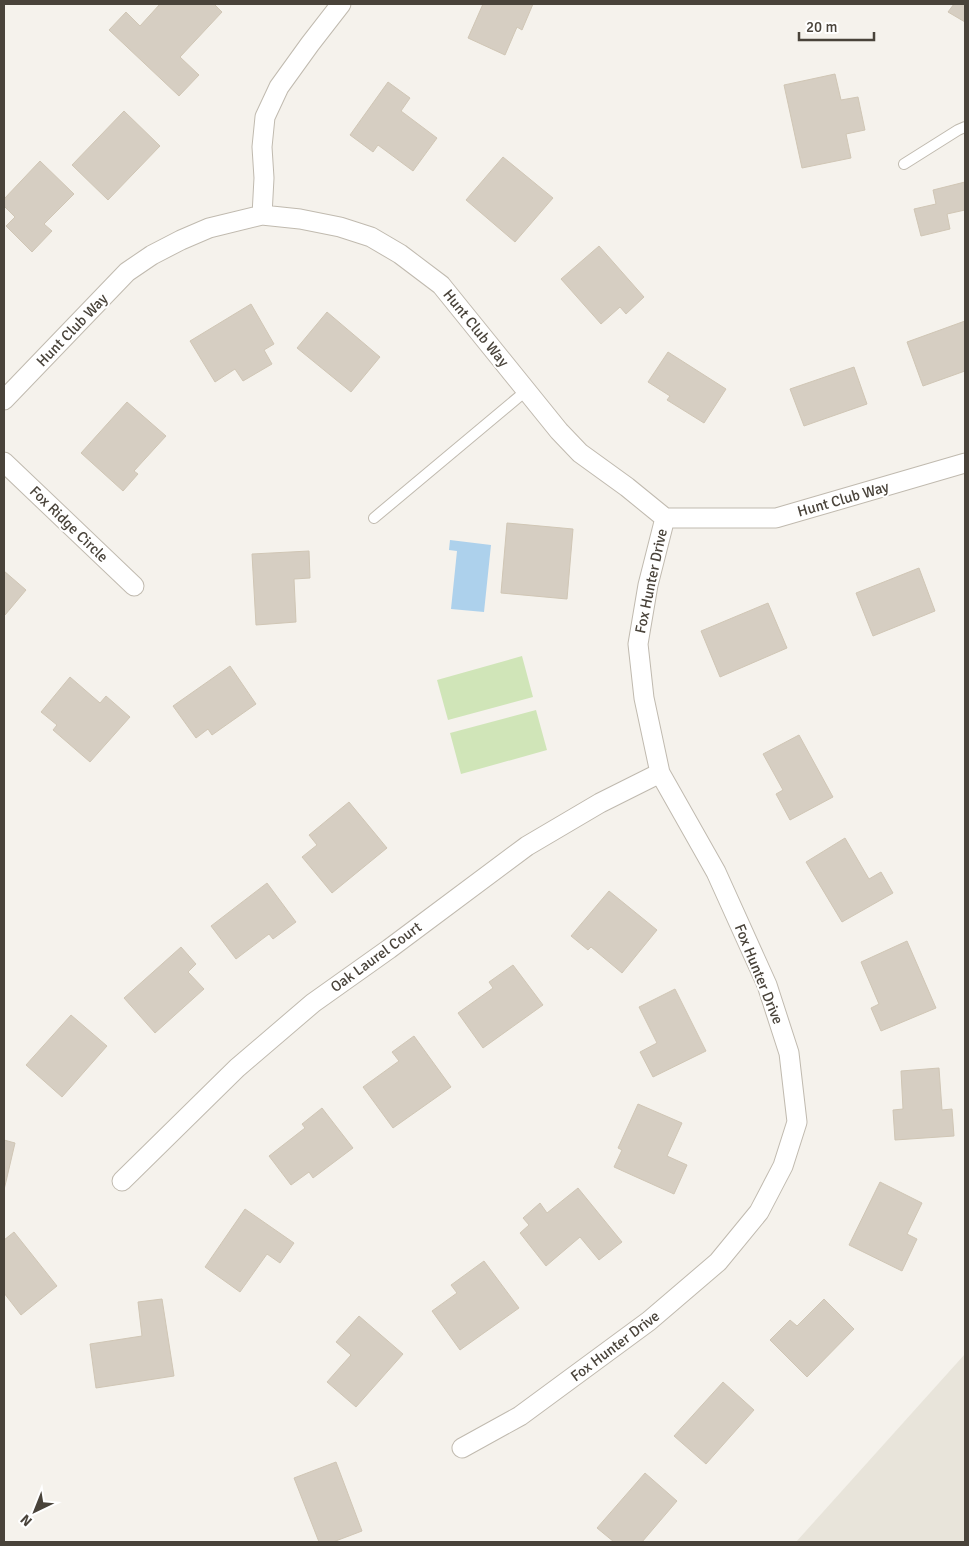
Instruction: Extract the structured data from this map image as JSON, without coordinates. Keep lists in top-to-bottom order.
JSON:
{
  "streets": {
    "street": [
      "Hunt Club Way",
      "Fox Ridge Circle",
      "Fox Hunter Drive",
      "Oak Laurel Court"
    ]
  },
  "crossings": [
    ["Hunt Club Way", "Fox Hunter Drive"],
    ["Fox Hunter Drive", "Oak Laurel Court"]
  ],
  "scale_bar": "20 m",
  "north": "bottom left"
}
